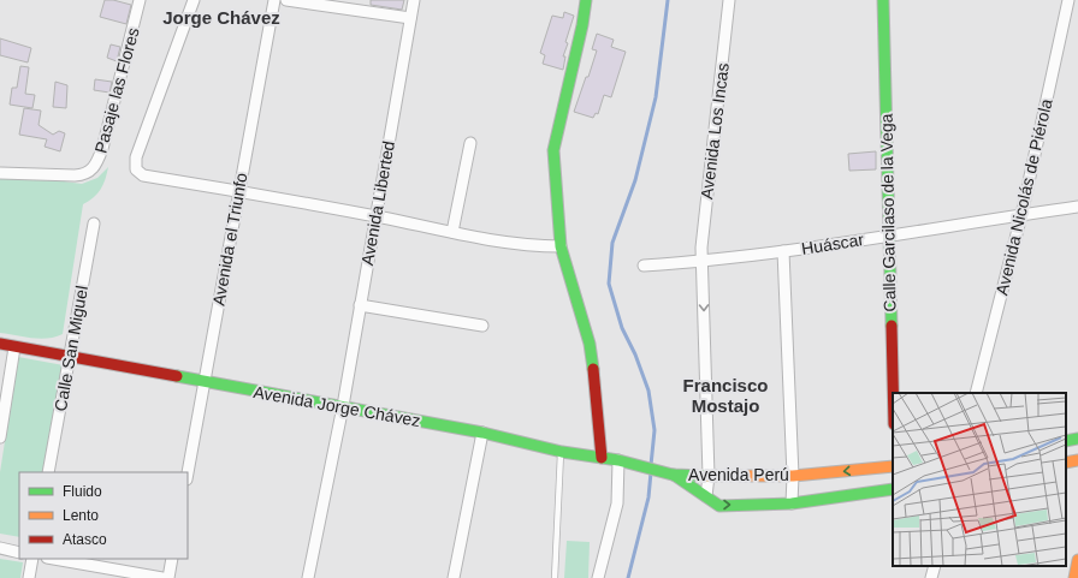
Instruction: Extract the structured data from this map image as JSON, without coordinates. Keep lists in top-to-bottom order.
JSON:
{
  "streets": {
    "street": [
      "Pasaje las Flores",
      "Avenida Los Incas",
      "Avenida Nicolás de Piérola",
      "Avenida Liberted",
      "Calle Garcilaso de la Vega",
      "Avenida el Triunfo",
      "Huáscar",
      "Calle San Miguel",
      "Avenida Jorge Chávez",
      "Avenida Perú"
    ]
  },
  "crossings": [
    ["Avenida Los Incas", "Huáscar"],
    ["Avenida Los Incas", "Avenida Perú"],
    ["Avenida Nicolás de Piérola", "Huáscar"],
    ["Avenida Liberted", "Avenida Jorge Chávez"],
    ["Calle Garcilaso de la Vega", "Huáscar"],
    ["Avenida el Triunfo", "Avenida Jorge Chávez"],
    ["Calle San Miguel", "Avenida Jorge Chávez"],
    ["Avenida Jorge Chávez", "Avenida Perú"]
  ],
  "districts": ["Jorge Chávez", "Francisco Mostajo"],
  "legend": ["Fluido", "Lento", "Atasco"]
}
